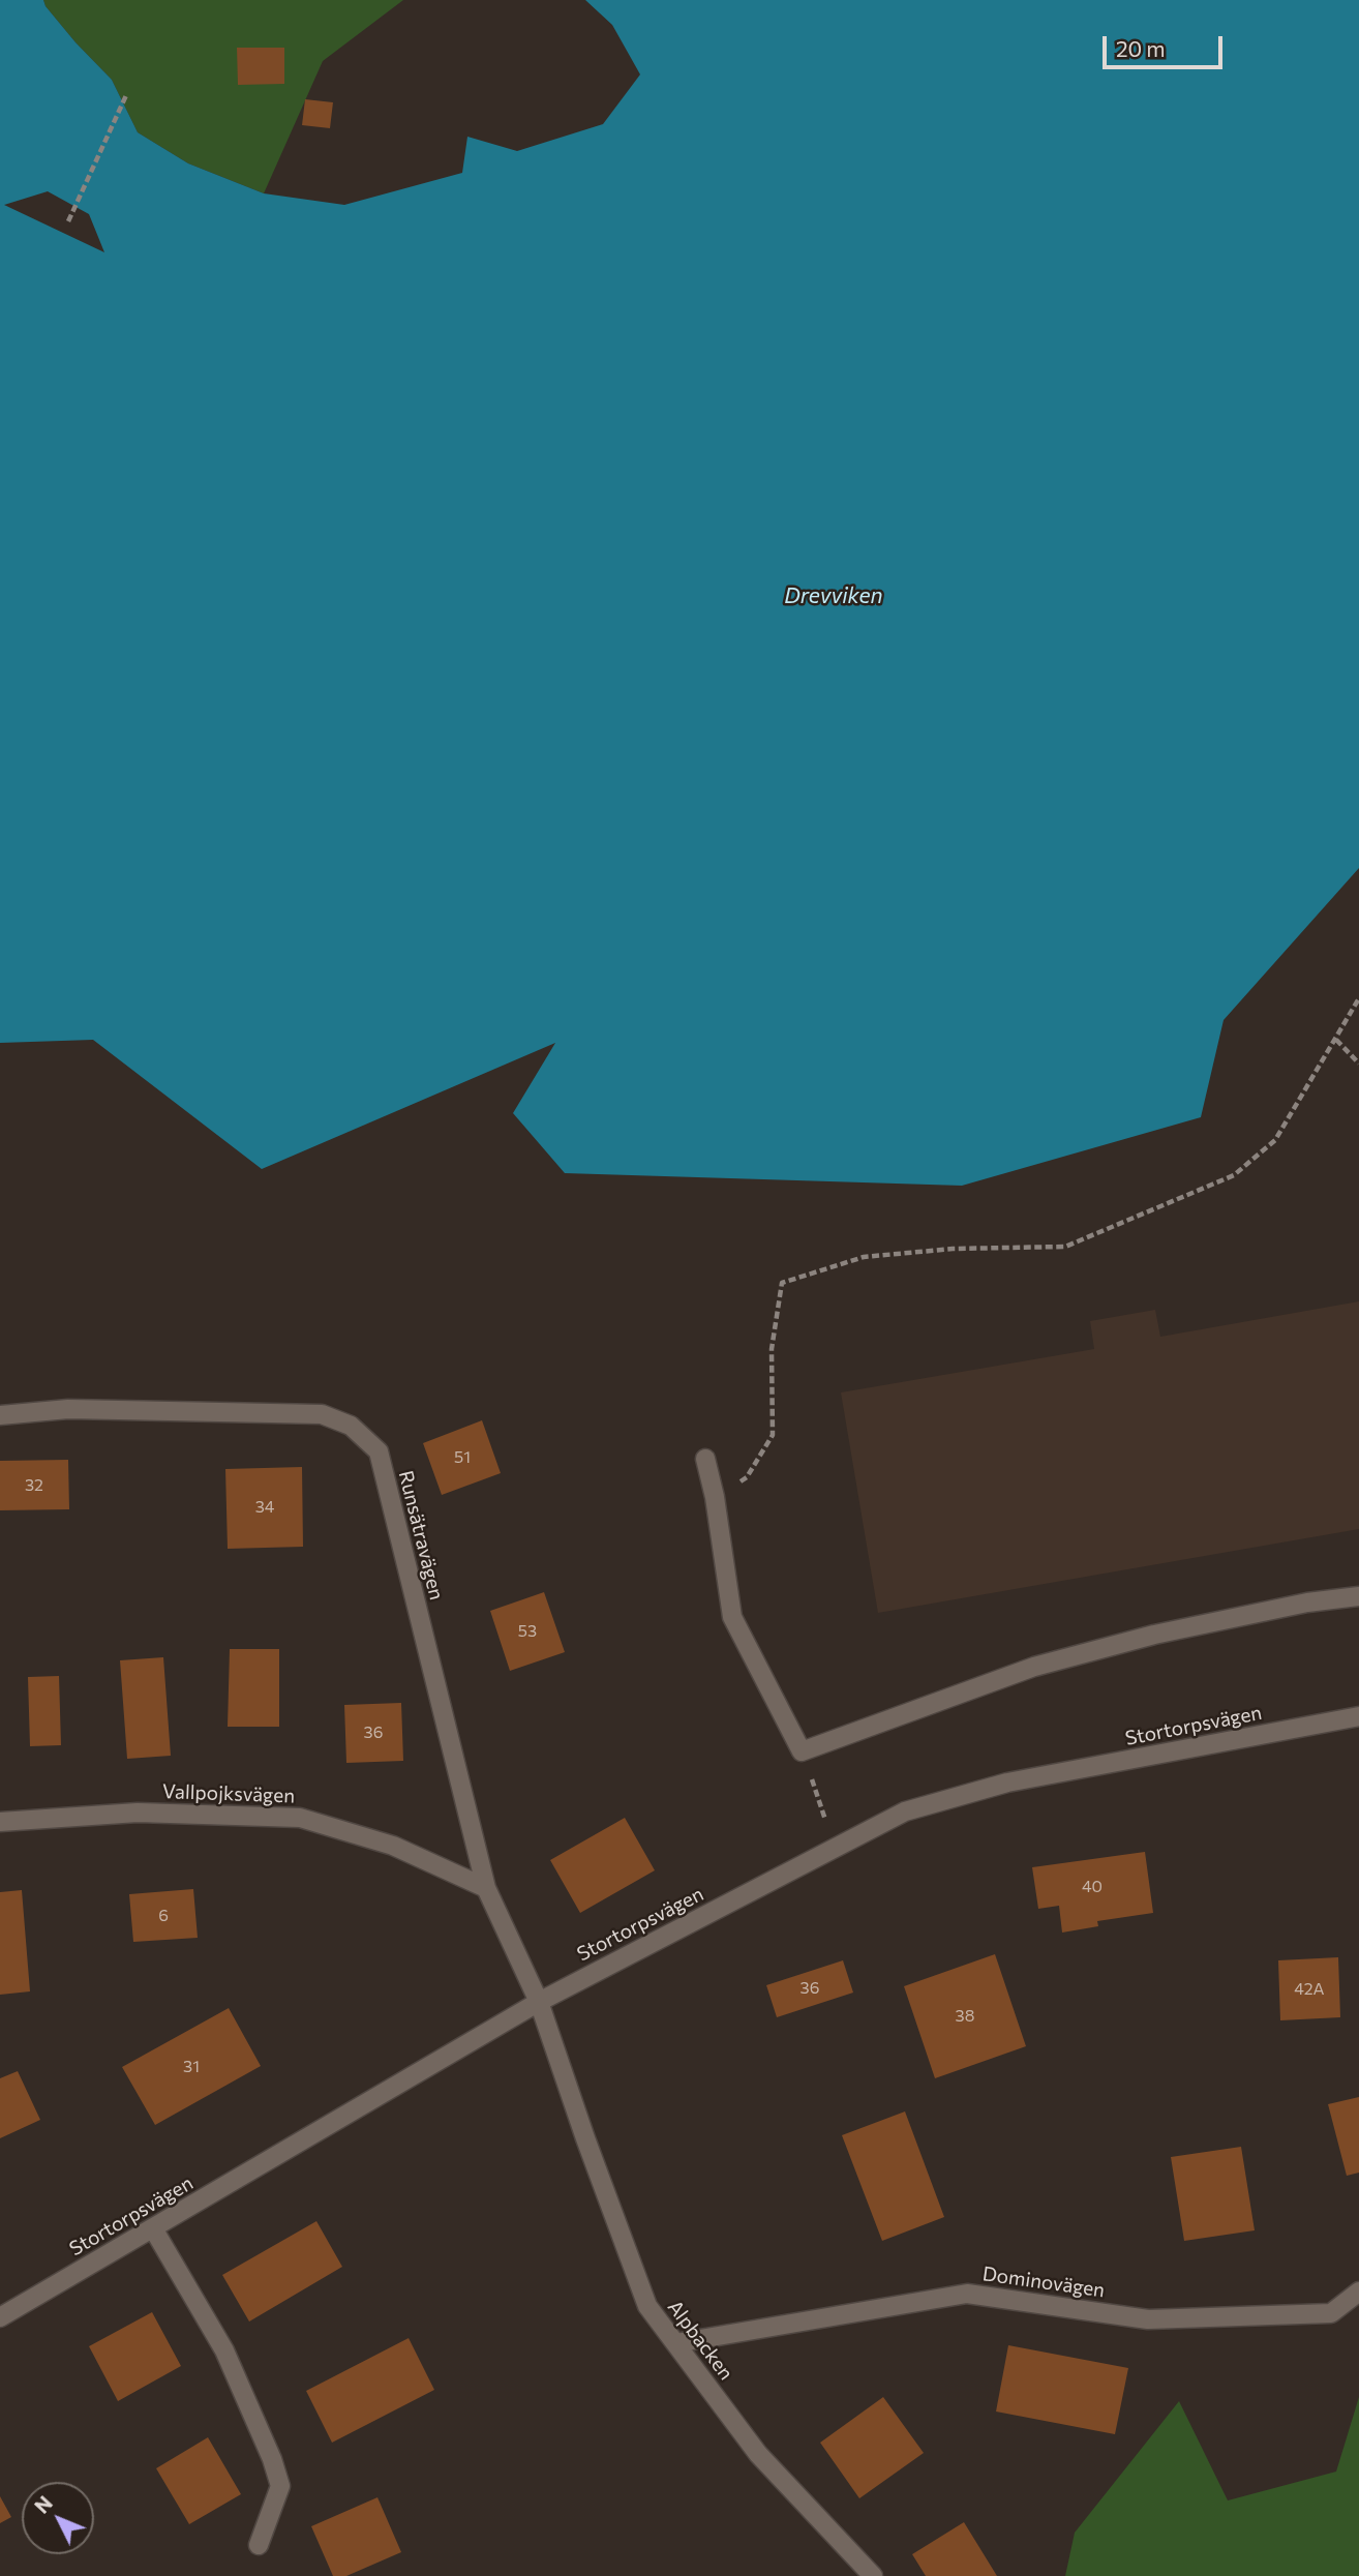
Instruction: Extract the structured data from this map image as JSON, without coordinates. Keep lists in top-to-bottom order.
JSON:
{
  "streets": {
    "street": [
      "Runsätravägen",
      "Stortorpsvägen",
      "Vallpojksvägen",
      "Dominovägen",
      "Alpbacken"
    ]
  },
  "crossings": [
    ["Runsätravägen", "Stortorpsvägen"],
    ["Runsätravägen", "Vallpojksvägen"],
    ["Runsätravägen", "Alpbacken"],
    ["Stortorpsvägen", "Alpbacken"],
    ["Dominovägen", "Alpbacken"]
  ],
  "water": ["Drevviken"],
  "house_numbers": [
    "51",
    "32",
    "34",
    "53",
    "36",
    "40",
    "6",
    "36",
    "42A",
    "38",
    "31"
  ],
  "scale_bar": "20 m",
  "north": "top left"
}
